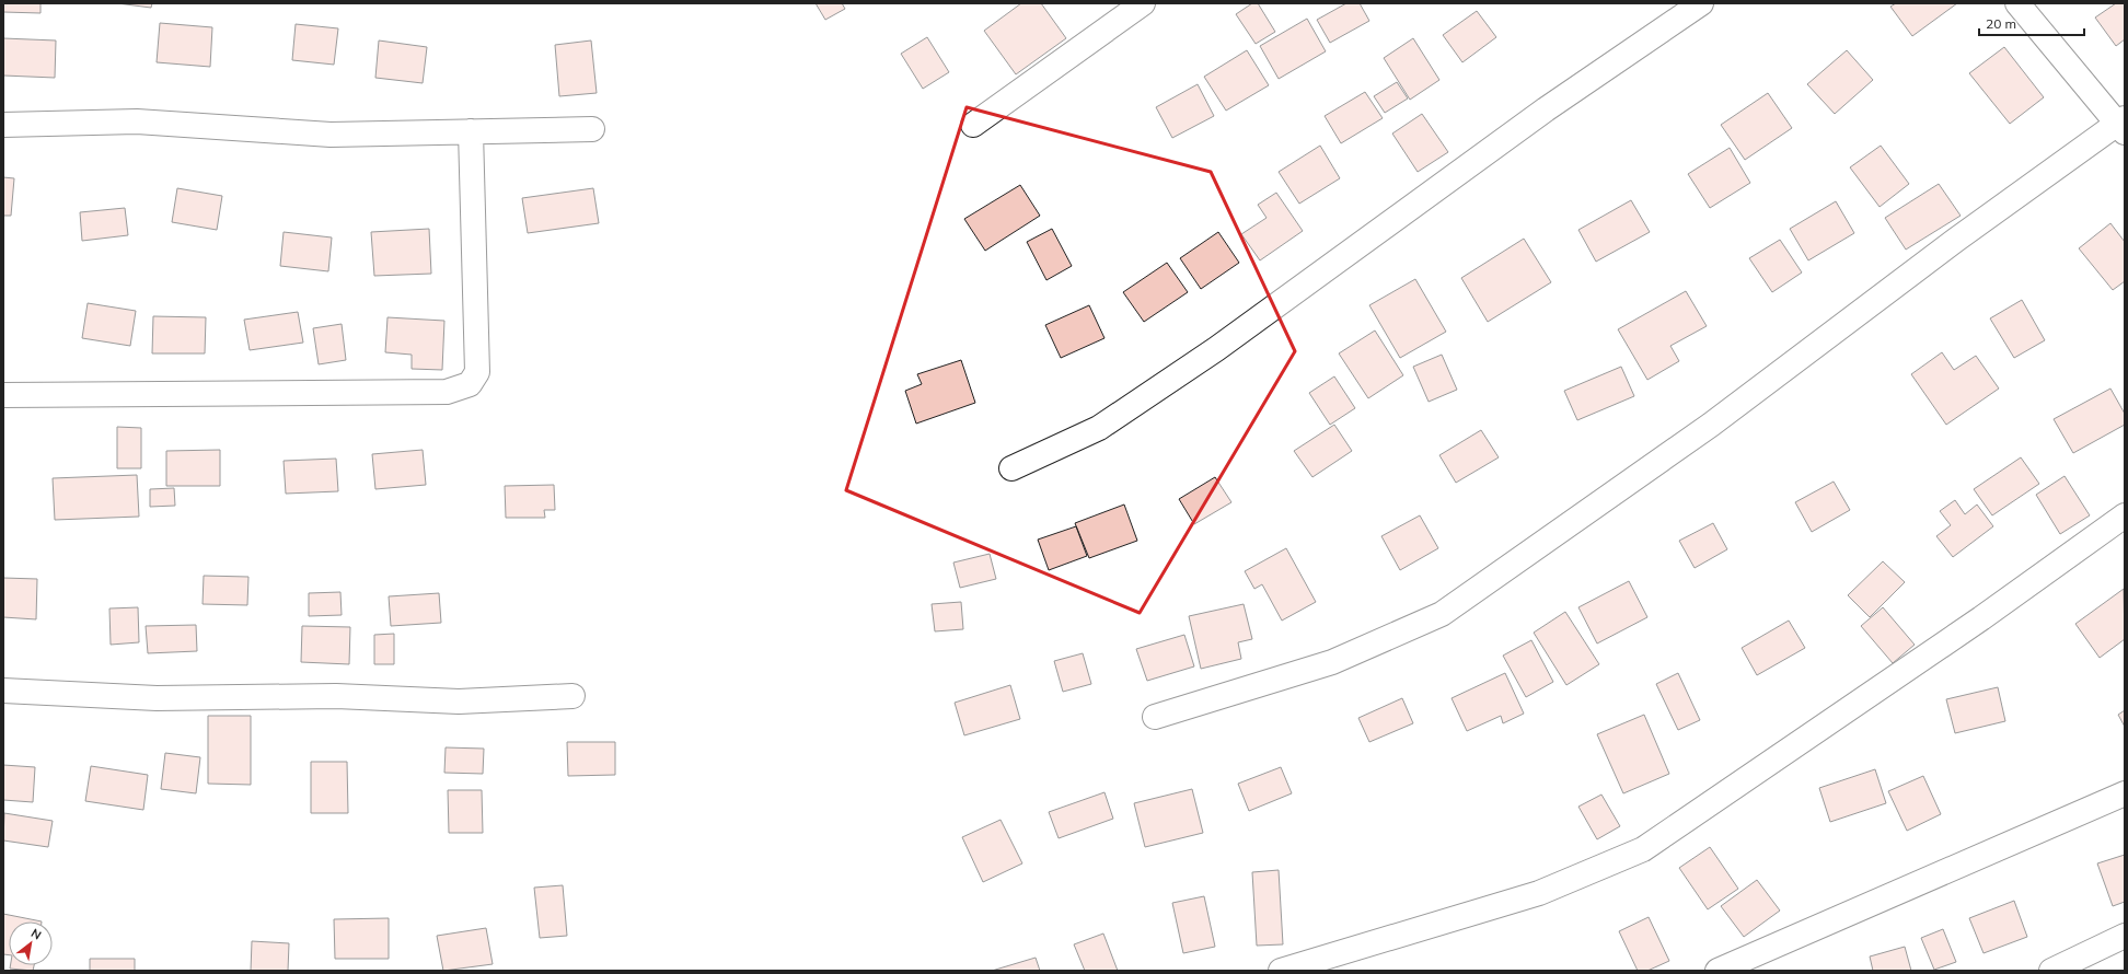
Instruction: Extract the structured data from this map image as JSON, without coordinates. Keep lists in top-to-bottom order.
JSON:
{
  "scale_bar": "20 m",
  "north": "top right"
}
